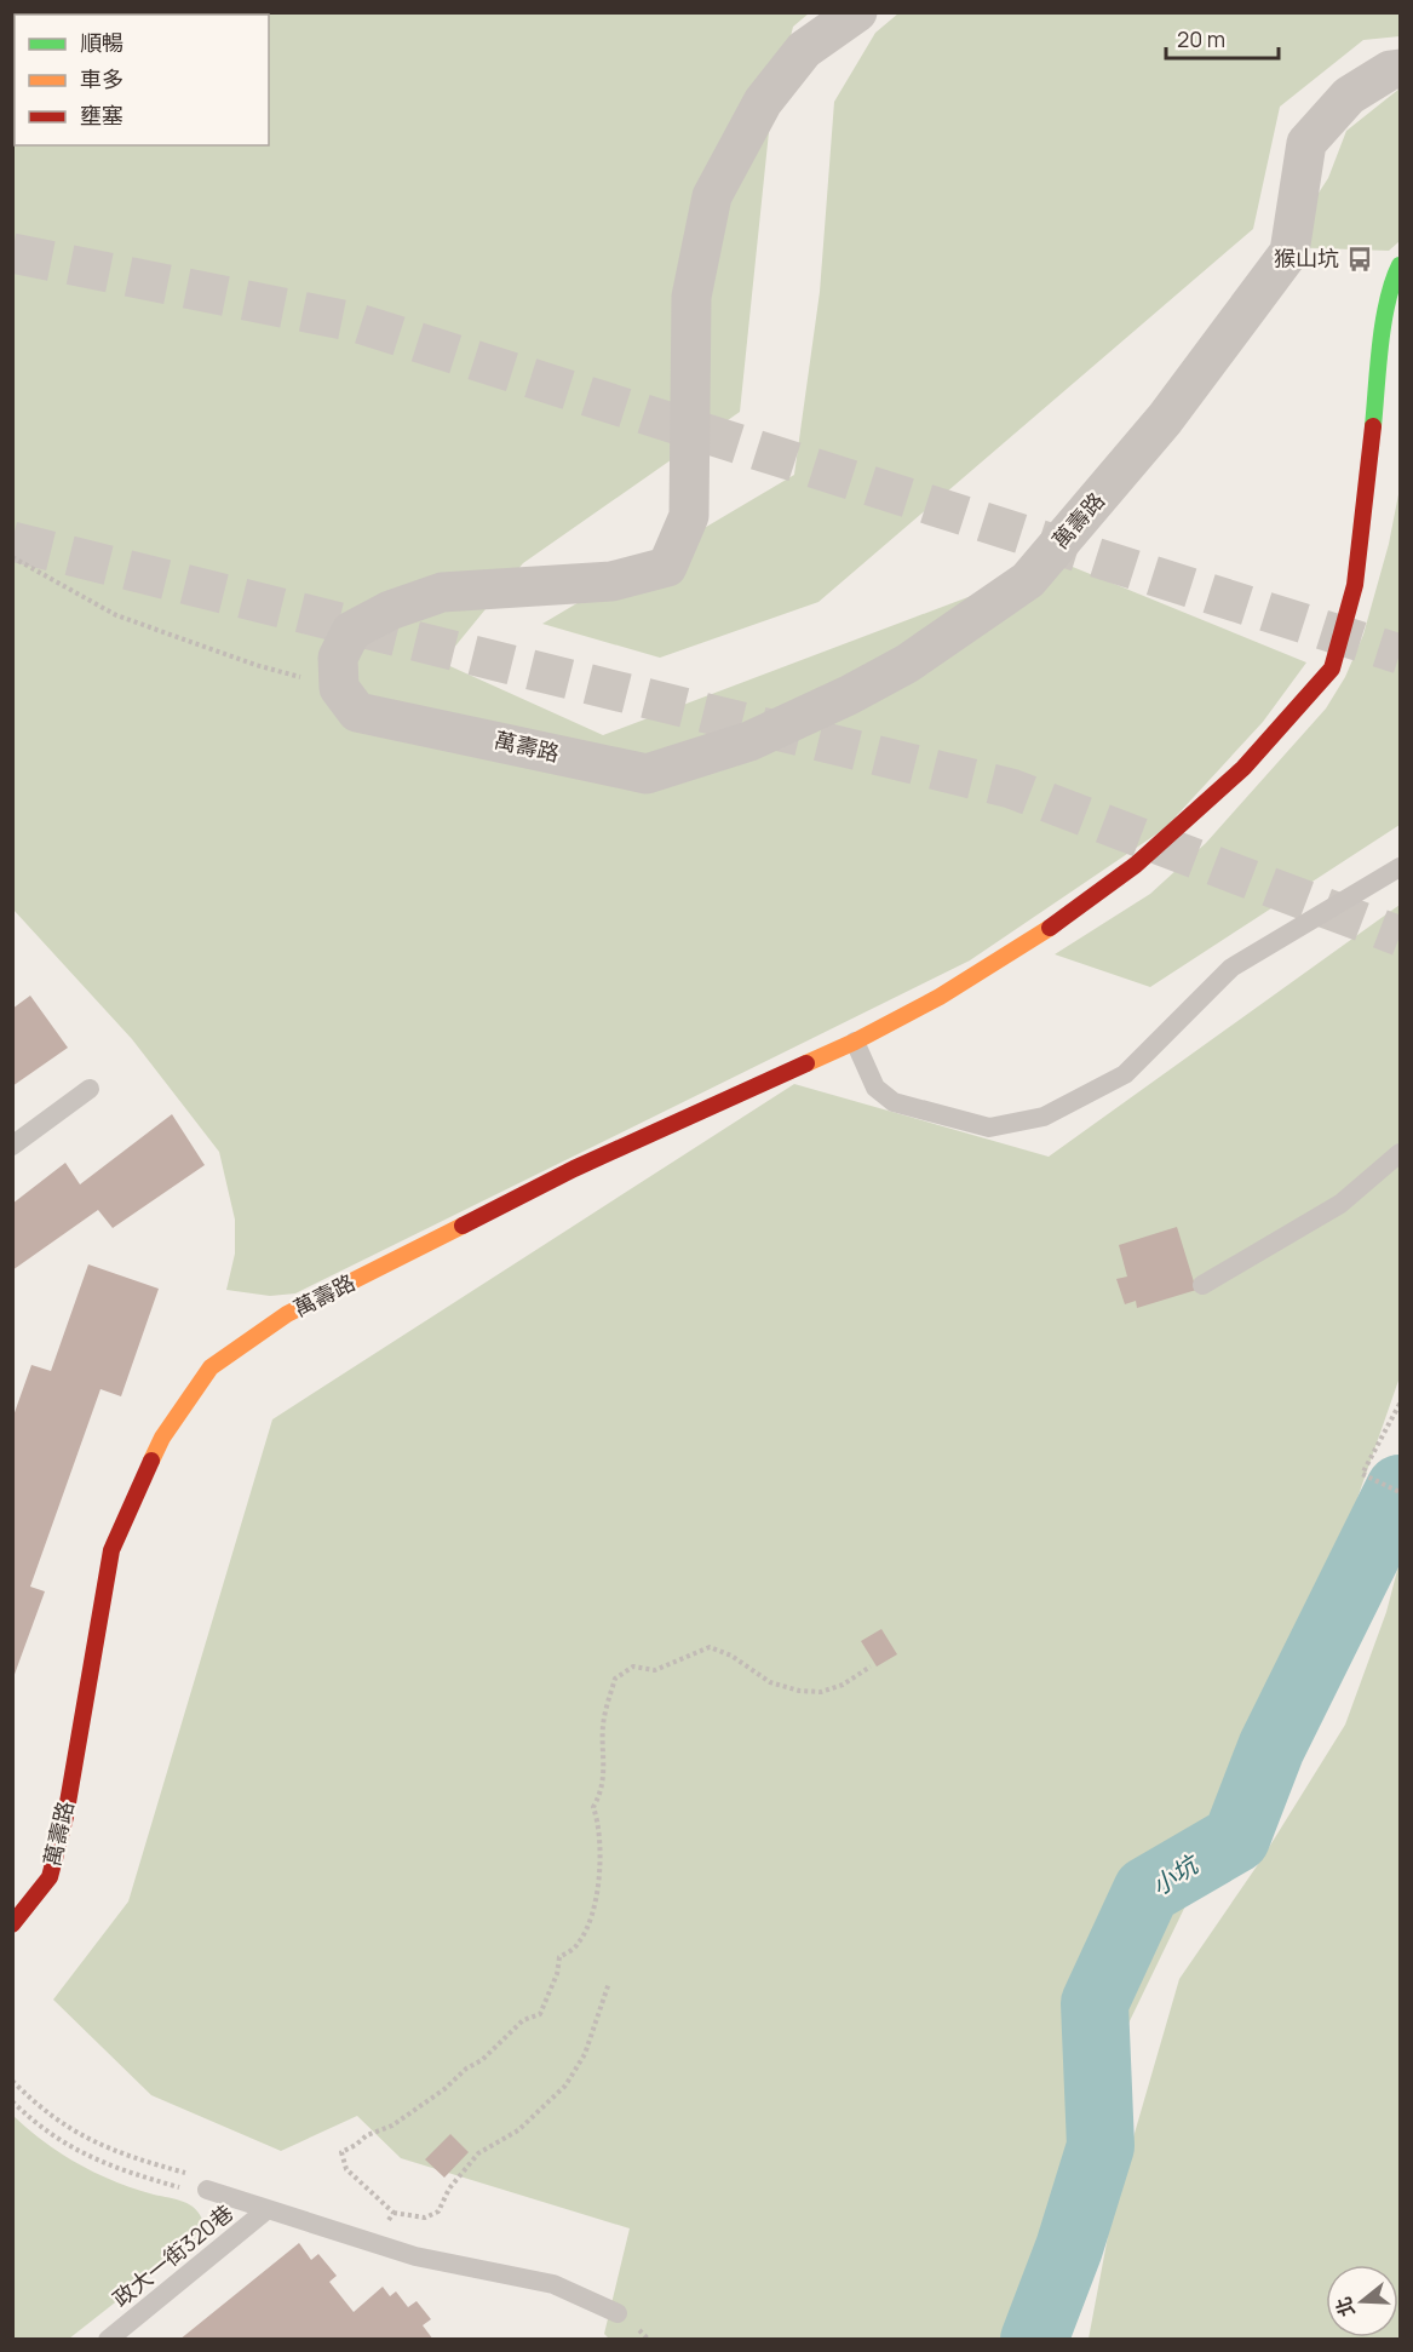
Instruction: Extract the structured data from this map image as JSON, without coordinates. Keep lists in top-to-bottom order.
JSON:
{
  "streets": {
    "street": ["萬壽路"],
    "lane": ["政大一街320巷"]
  },
  "water": ["小坑"],
  "places": {
    "bus stop": ["猴山坑"]
  },
  "legend": ["順暢", "車多", "壅塞"],
  "scale_bar": "20 m",
  "north": "left"
}
